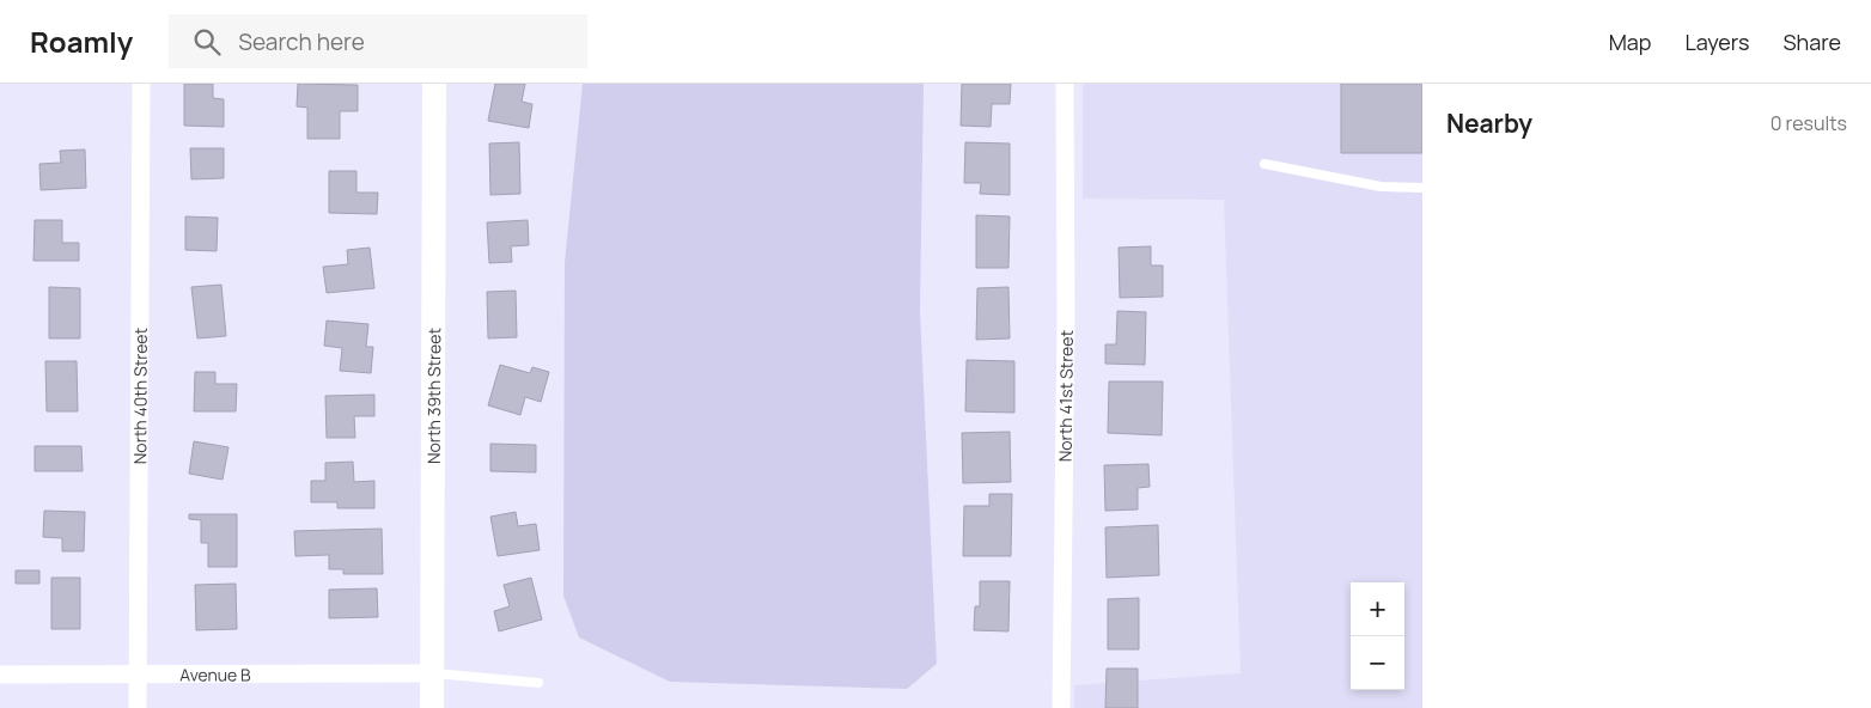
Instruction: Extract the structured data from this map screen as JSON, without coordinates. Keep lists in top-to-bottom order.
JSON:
{
  "streets": {
    "street": [
      "North 40th Street",
      "North 39th Street",
      "North 41st Street",
      "Avenue B"
    ]
  },
  "crossings": [
    ["North 40th Street", "Avenue B"],
    ["North 39th Street", "Avenue B"]
  ],
  "page": {
    "header": "Roamly",
    "search": "Search here",
    "nav": ["Map", "Layers", "Share"],
    "heading": ["Nearby", "0 results"],
    "map_buttons": ["+", "−"]
  }
}
